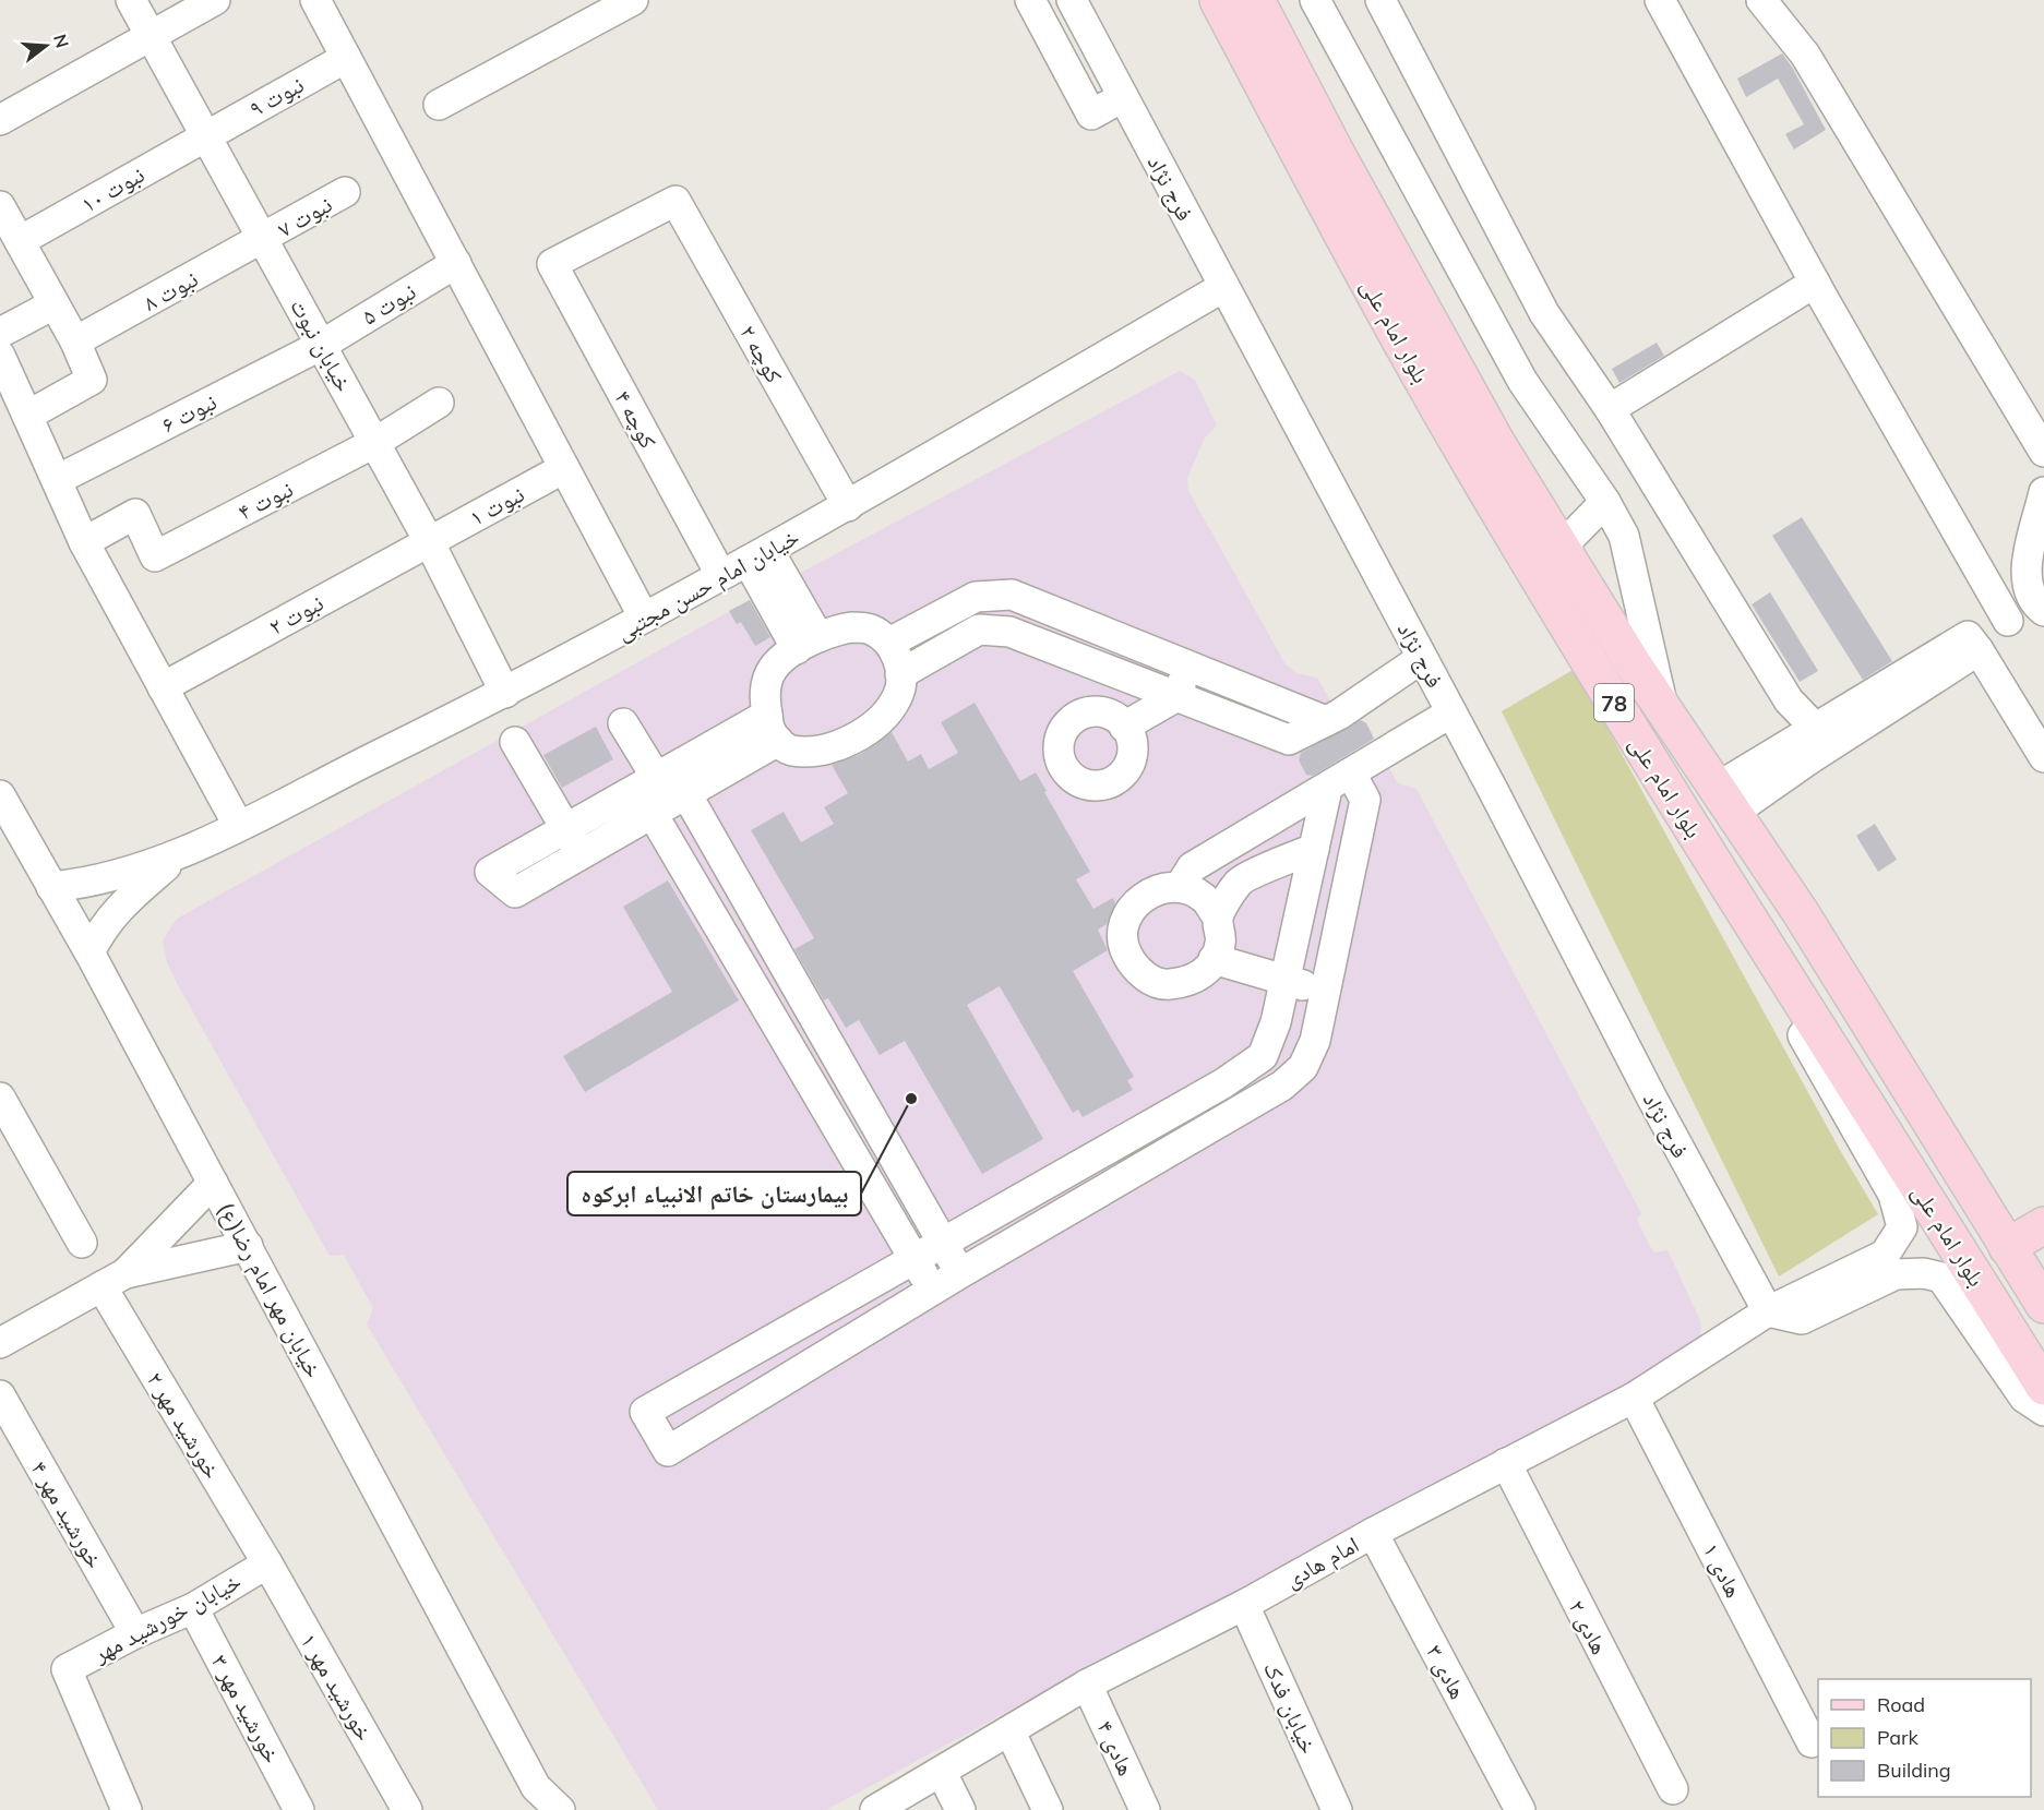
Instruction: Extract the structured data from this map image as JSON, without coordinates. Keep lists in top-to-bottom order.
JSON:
{
  "streets": {
    "main road": ["بلوار امام علی", "78"],
    "street": [
      "نبوت ۹",
      "فرج نژاد",
      "نبوت ۱۰",
      "نبوت ۷",
      "نبوت ۸",
      "نبوت ۵",
      "خیابان نبوت",
      "کوچه ۲",
      "نبوت ۶",
      "کوچه ۴",
      "نبوت ۴",
      "نبوت ۱",
      "خیابان امام حسن مجتبی",
      "نبوت ۲",
      "خیابان مهر امام رضا(ع)",
      "خورشید مهر ۲",
      "خورشید مهر ۴",
      "امام هادی",
      "هادی ۱",
      "خیابان خورشید مهر",
      "هادی ۲",
      "هادی ۳",
      "خورشید مهر ۱",
      "خیابان فدک",
      "خورشید مهر ۳",
      "هادی ۴"
    ]
  },
  "crossings": [
    ["نبوت ۹", "نبوت ۱۰"],
    ["نبوت ۹", "خیابان نبوت"],
    ["فرج نژاد", "خیابان امام حسن مجتبی"],
    ["فرج نژاد", "امام هادی"],
    ["نبوت ۱۰", "خیابان نبوت"],
    ["نبوت ۷", "نبوت ۸"],
    ["نبوت ۷", "خیابان نبوت"],
    ["نبوت ۸", "خیابان نبوت"],
    ["نبوت ۵", "خیابان نبوت"],
    ["نبوت ۵", "نبوت ۶"],
    ["بلوار امام علی", "امام هادی"],
    ["خیابان نبوت", "نبوت ۶"],
    ["خیابان نبوت", "نبوت ۴"],
    ["خیابان نبوت", "نبوت ۱"],
    ["خیابان نبوت", "خیابان امام حسن مجتبی"],
    ["خیابان نبوت", "نبوت ۲"],
    ["کوچه ۲", "کوچه ۴"],
    ["کوچه ۲", "خیابان امام حسن مجتبی"],
    ["کوچه ۴", "خیابان امام حسن مجتبی"],
    ["نبوت ۱", "نبوت ۲"],
    ["خیابان امام حسن مجتبی", "خیابان مهر امام رضا(ع)"],
    ["خورشید مهر ۲", "خیابان خورشید مهر"],
    ["خورشید مهر ۲", "خورشید مهر ۱"],
    ["خورشید مهر ۴", "خیابان خورشید مهر"],
    ["امام هادی", "هادی ۱"],
    ["امام هادی", "هادی ۲"],
    ["امام هادی", "هادی ۳"],
    ["امام هادی", "خیابان فدک"],
    ["امام هادی", "هادی ۴"],
    ["خیابان خورشید مهر", "خورشید مهر ۱"],
    ["خیابان خورشید مهر", "خورشید مهر ۳"]
  ],
  "places": ["بیمارستان خاتم الانبیاء ابرکوه"],
  "legend": ["Road", "Park", "Building"],
  "north": "right"
}
